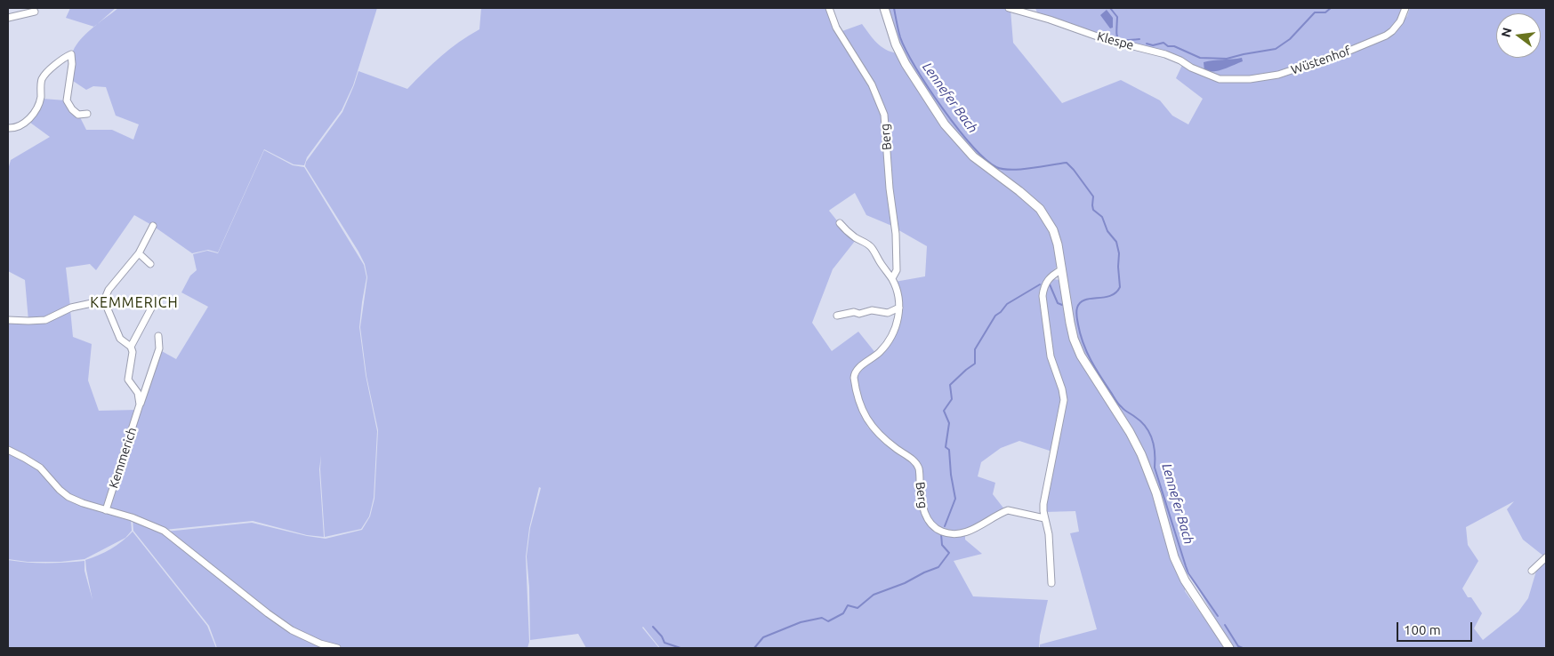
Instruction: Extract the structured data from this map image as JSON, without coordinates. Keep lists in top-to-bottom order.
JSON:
{
  "streets": {
    "street": [
      "Klespe",
      "Wüstenhof",
      "Berg",
      "Kemmerich"
    ]
  },
  "crossings": [
    ["Klespe", "Wüstenhof"]
  ],
  "districts": ["KEMMERICH"],
  "water": ["Lennefer Bach"],
  "scale_bar": "100 m",
  "north": "left"
}
